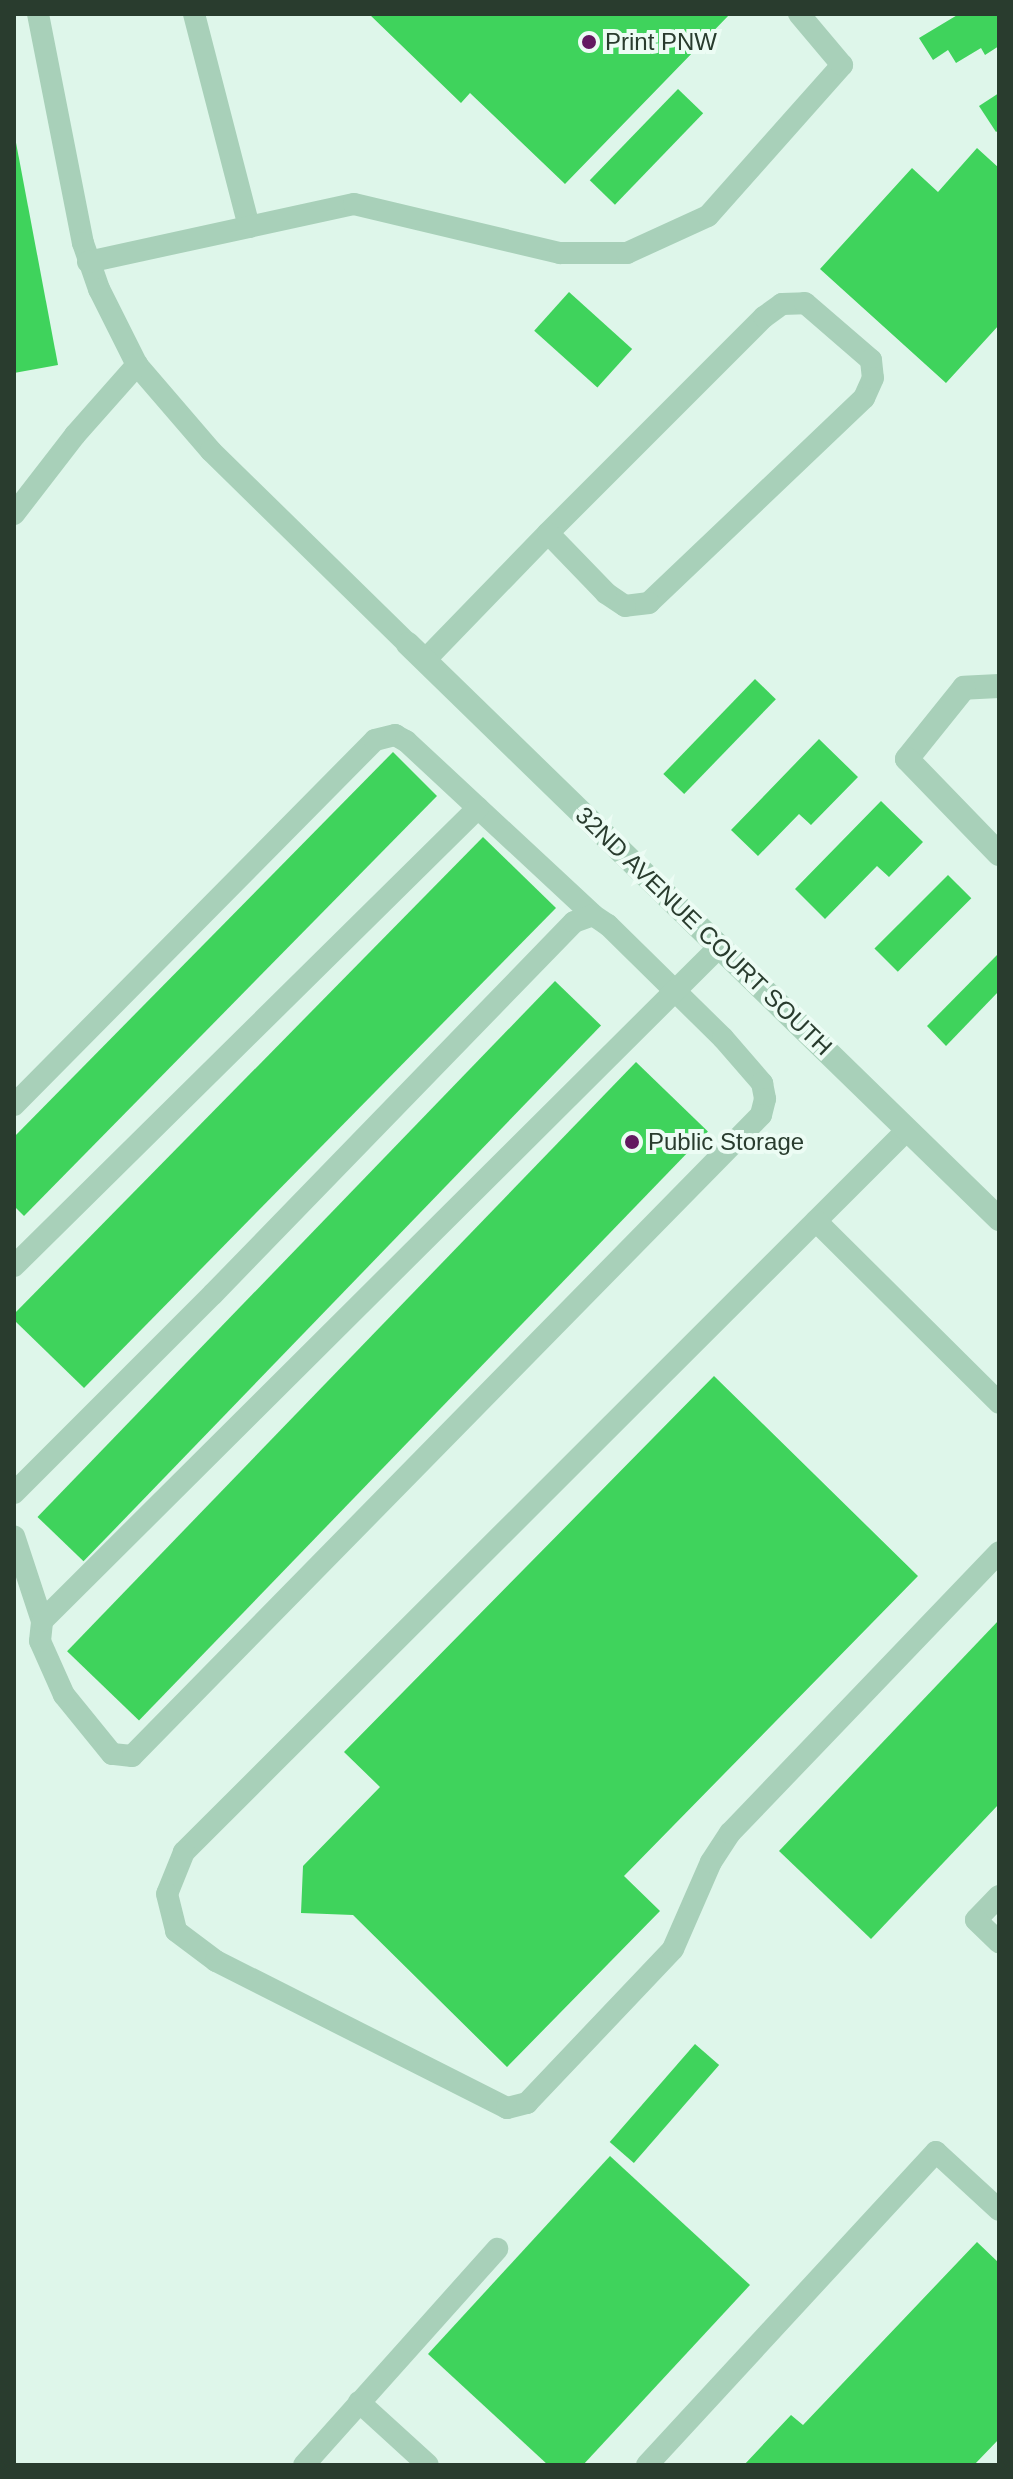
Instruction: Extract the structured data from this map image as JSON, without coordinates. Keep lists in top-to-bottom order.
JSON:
{
  "streets": {
    "street": ["32ND AVENUE COURT SOUTH"]
  },
  "places": ["Print PNW", "Public Storage"]
}
